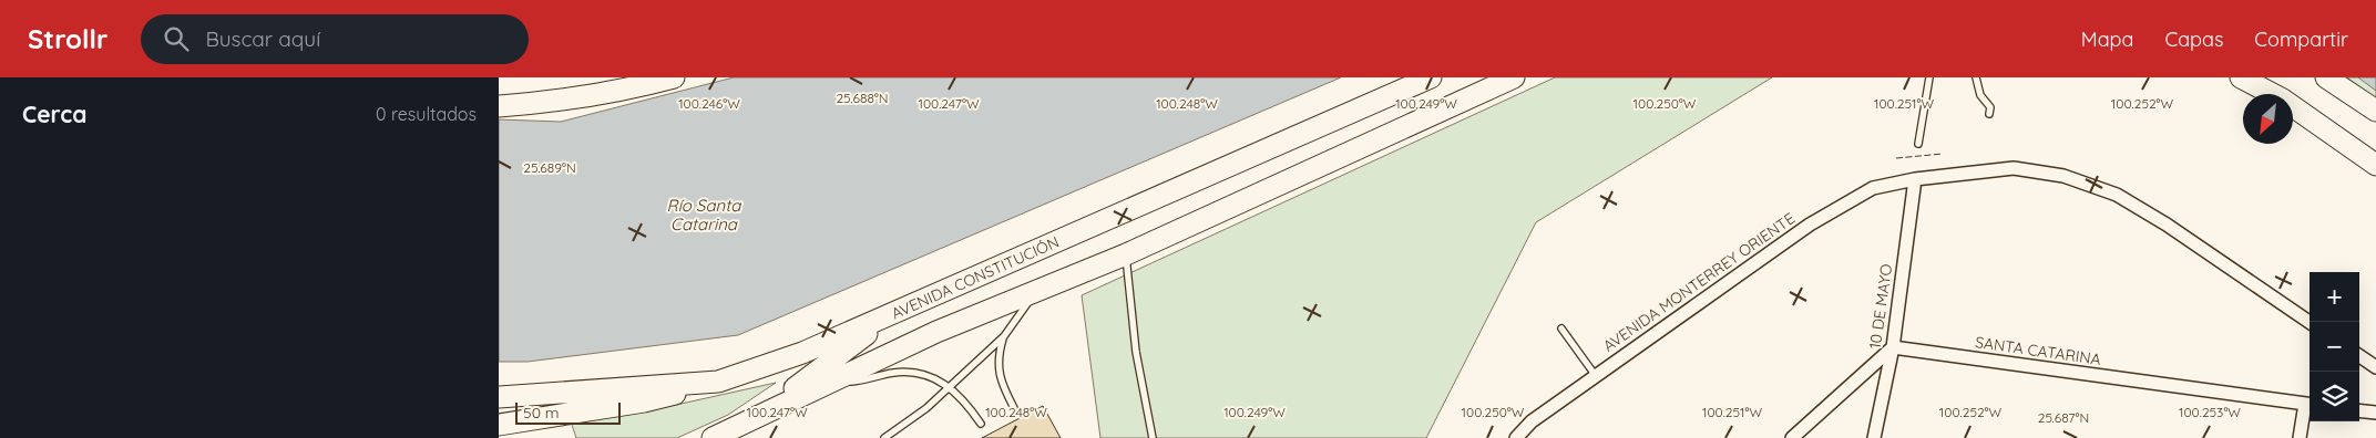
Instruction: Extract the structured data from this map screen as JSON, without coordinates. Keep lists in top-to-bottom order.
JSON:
{
  "streets": {
    "highway": ["AVENIDA CONSTITUCIÓN"],
    "street": ["AVENIDA MONTERREY ORIENTE", "10 DE MAYO", "SANTA CATARINA"]
  },
  "crossings": [
    ["AVENIDA MONTERREY ORIENTE", "10 DE MAYO"],
    ["10 DE MAYO", "SANTA CATARINA"]
  ],
  "water": ["Río Santa Catarina"],
  "scale_bar": "50 m",
  "north": "bottom left",
  "page": {
    "header": "Strollr",
    "search": "Buscar aquí",
    "nav": ["Mapa", "Capas", "Compartir"],
    "heading": ["Cerca", "0 resultados"],
    "map_buttons": ["+", "−"],
    "scale": "50 m"
  },
  "coordinates": [
    "25.688°N",
    "100.246°W",
    "100.247°W",
    "100.248°W",
    "100.249°W",
    "100.250°W",
    "100.251°W",
    "100.252°W",
    "25.689°N",
    "100.253°W",
    "25.687°N"
  ]
}
